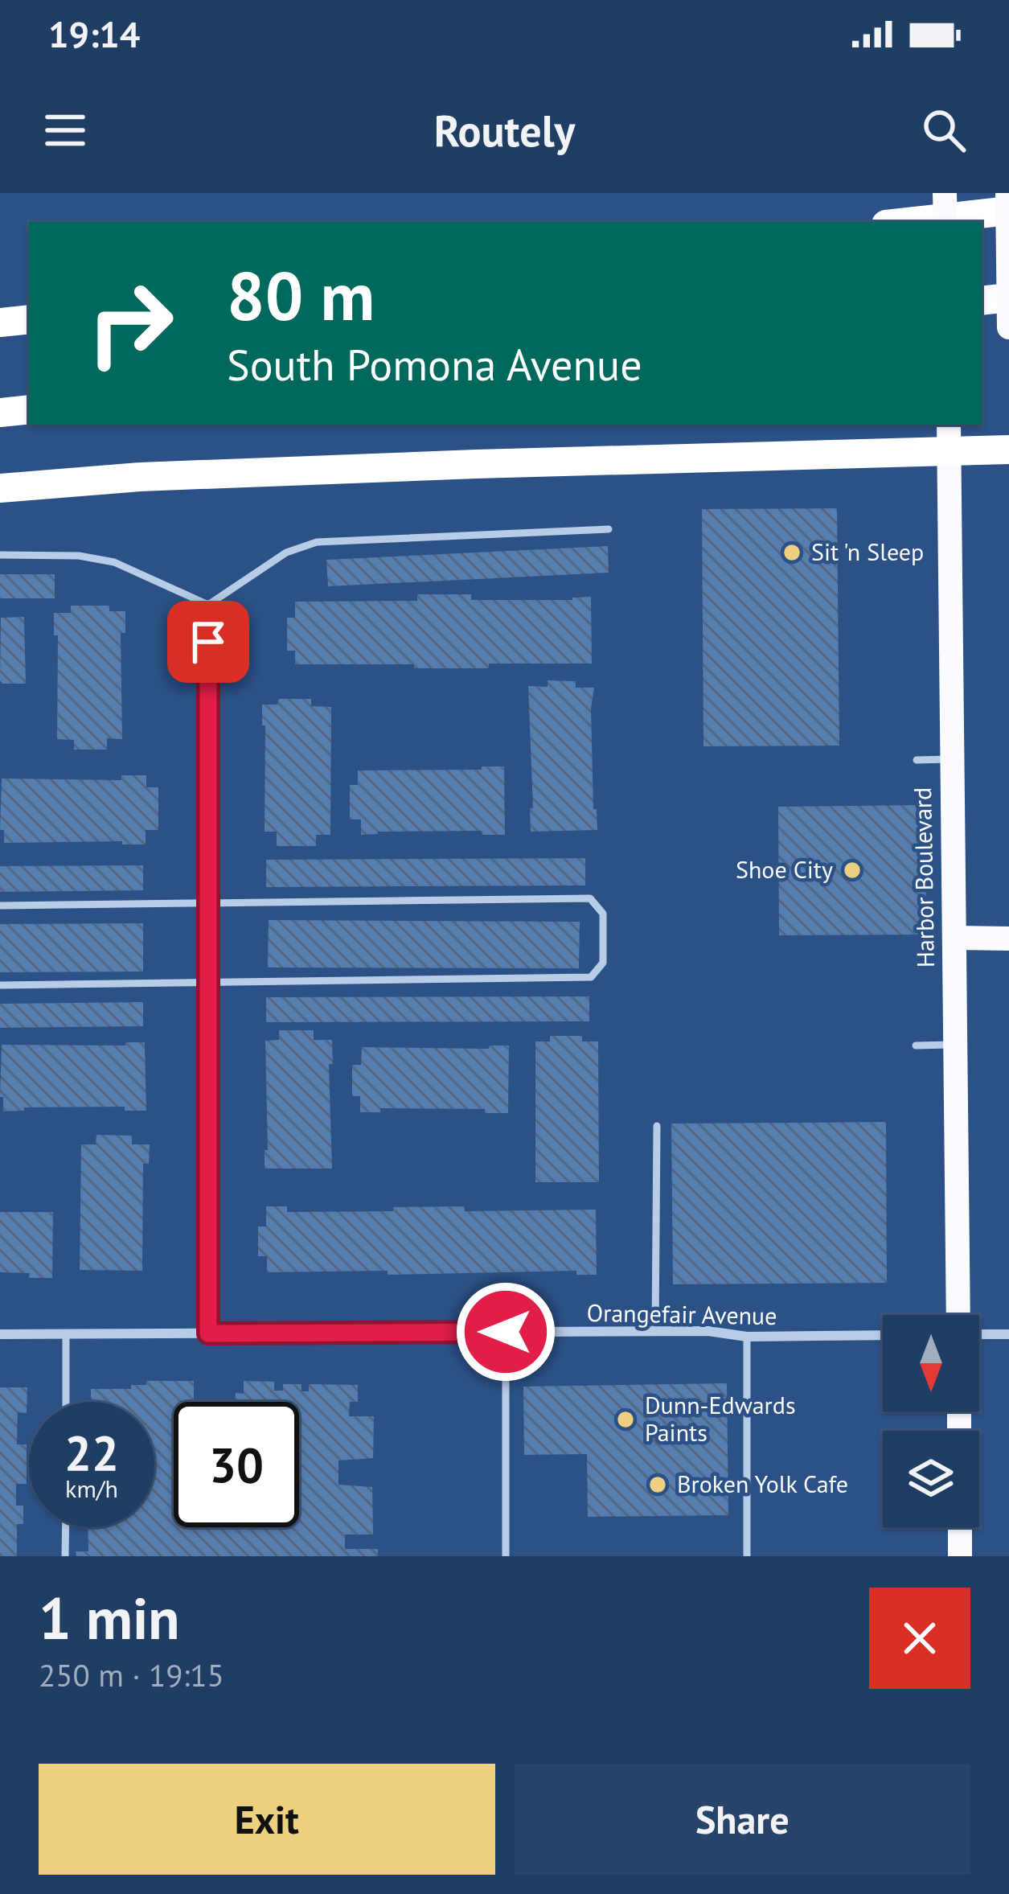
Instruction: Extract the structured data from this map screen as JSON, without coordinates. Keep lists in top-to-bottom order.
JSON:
{
  "streets": {
    "main road": ["Harbor Boulevard"],
    "street": ["Orangefair Avenue"]
  },
  "places": [
    "Sit 'n Sleep",
    "Shoe City",
    "Dunn-Edwards Paints",
    "Broken Yolk Cafe"
  ],
  "north": "bottom",
  "page": {
    "status": "19:14",
    "header": "Routely",
    "turn": ["80 m", "South Pomona Avenue"],
    "speed": "22 km/h",
    "limit": "30",
    "heading": ["1 min", "250 m · 19:15"],
    "buttons": ["Exit", "Share"]
  }
}
